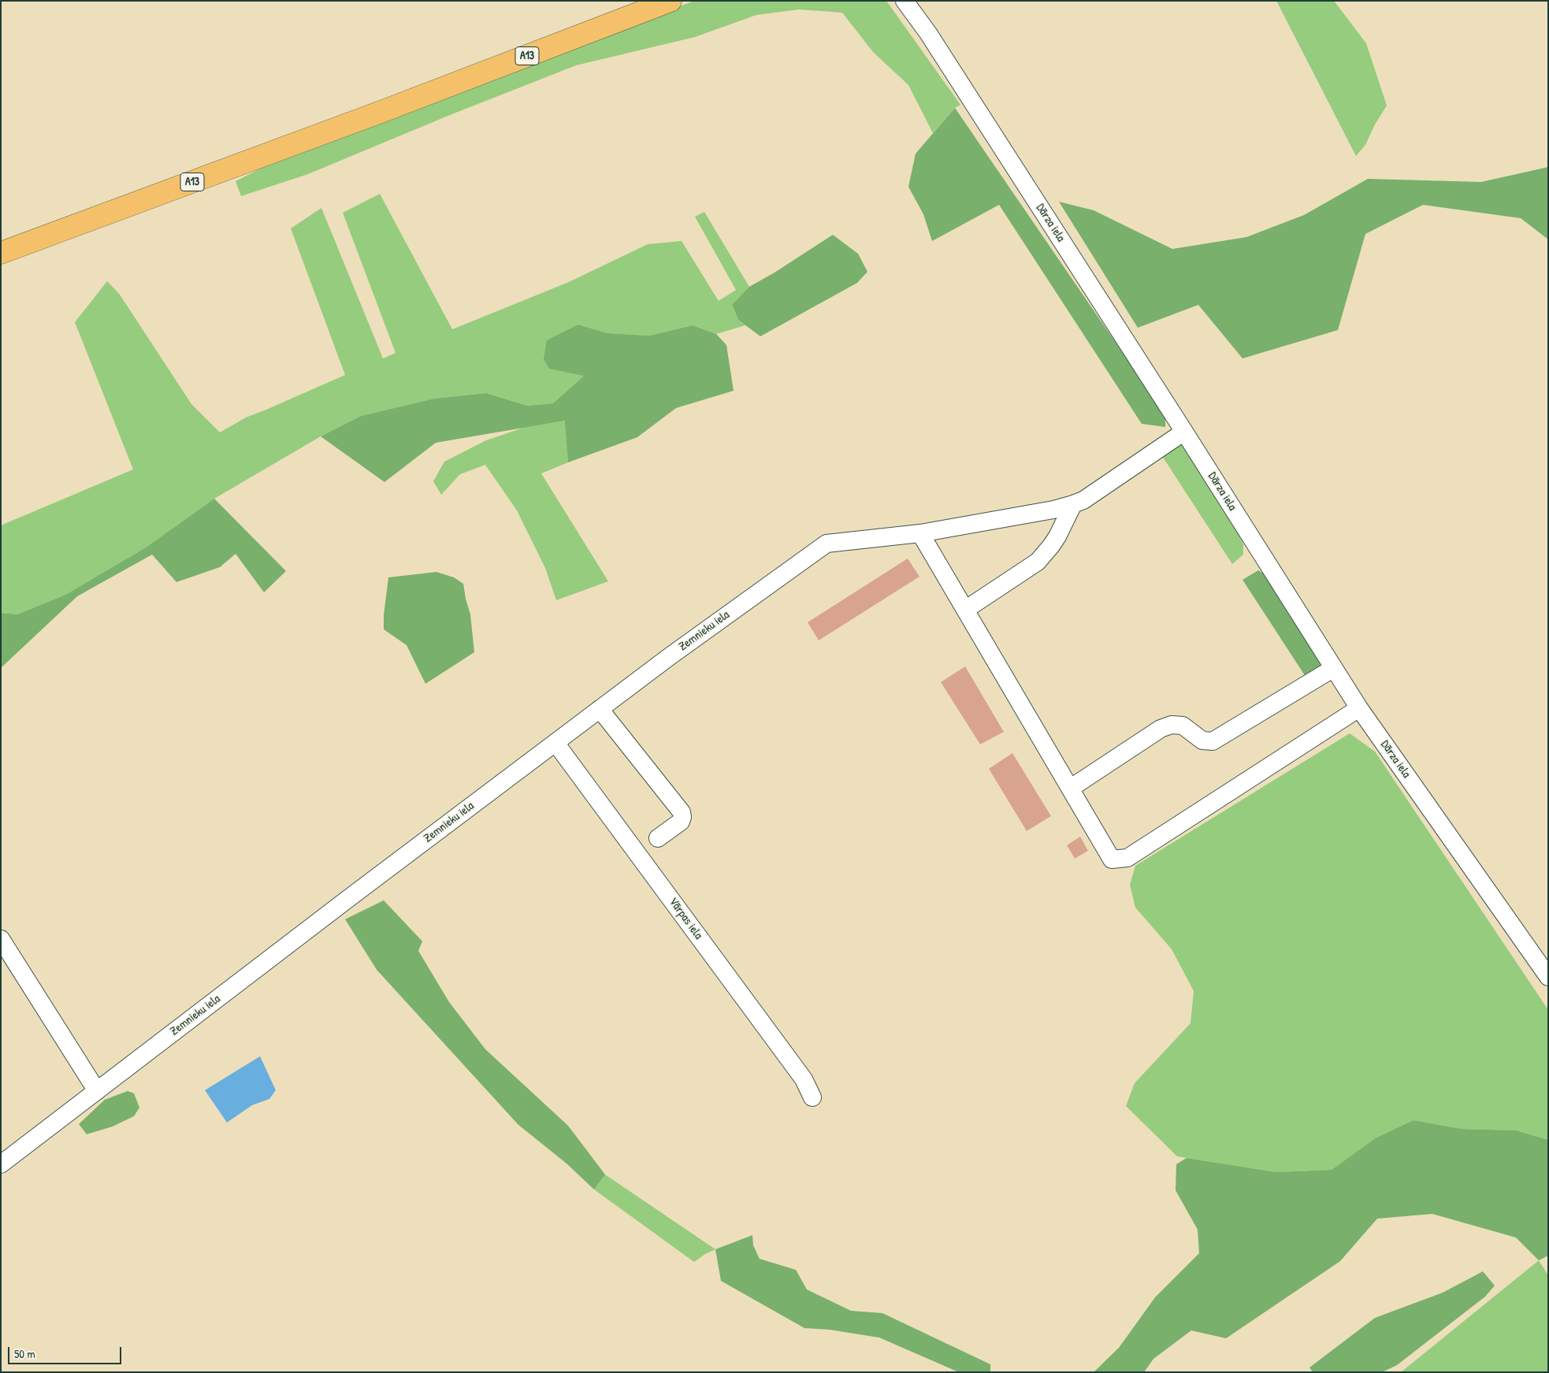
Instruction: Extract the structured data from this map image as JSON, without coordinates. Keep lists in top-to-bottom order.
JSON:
{
  "streets": {
    "highway": ["A13"],
    "street": ["Dārza iela", "Zemnieku iela", "Vārpas iela"]
  },
  "crossings": [
    ["Dārza iela", "Zemnieku iela"],
    ["Zemnieku iela", "Vārpas iela"]
  ],
  "scale_bar": "50 m"
}
